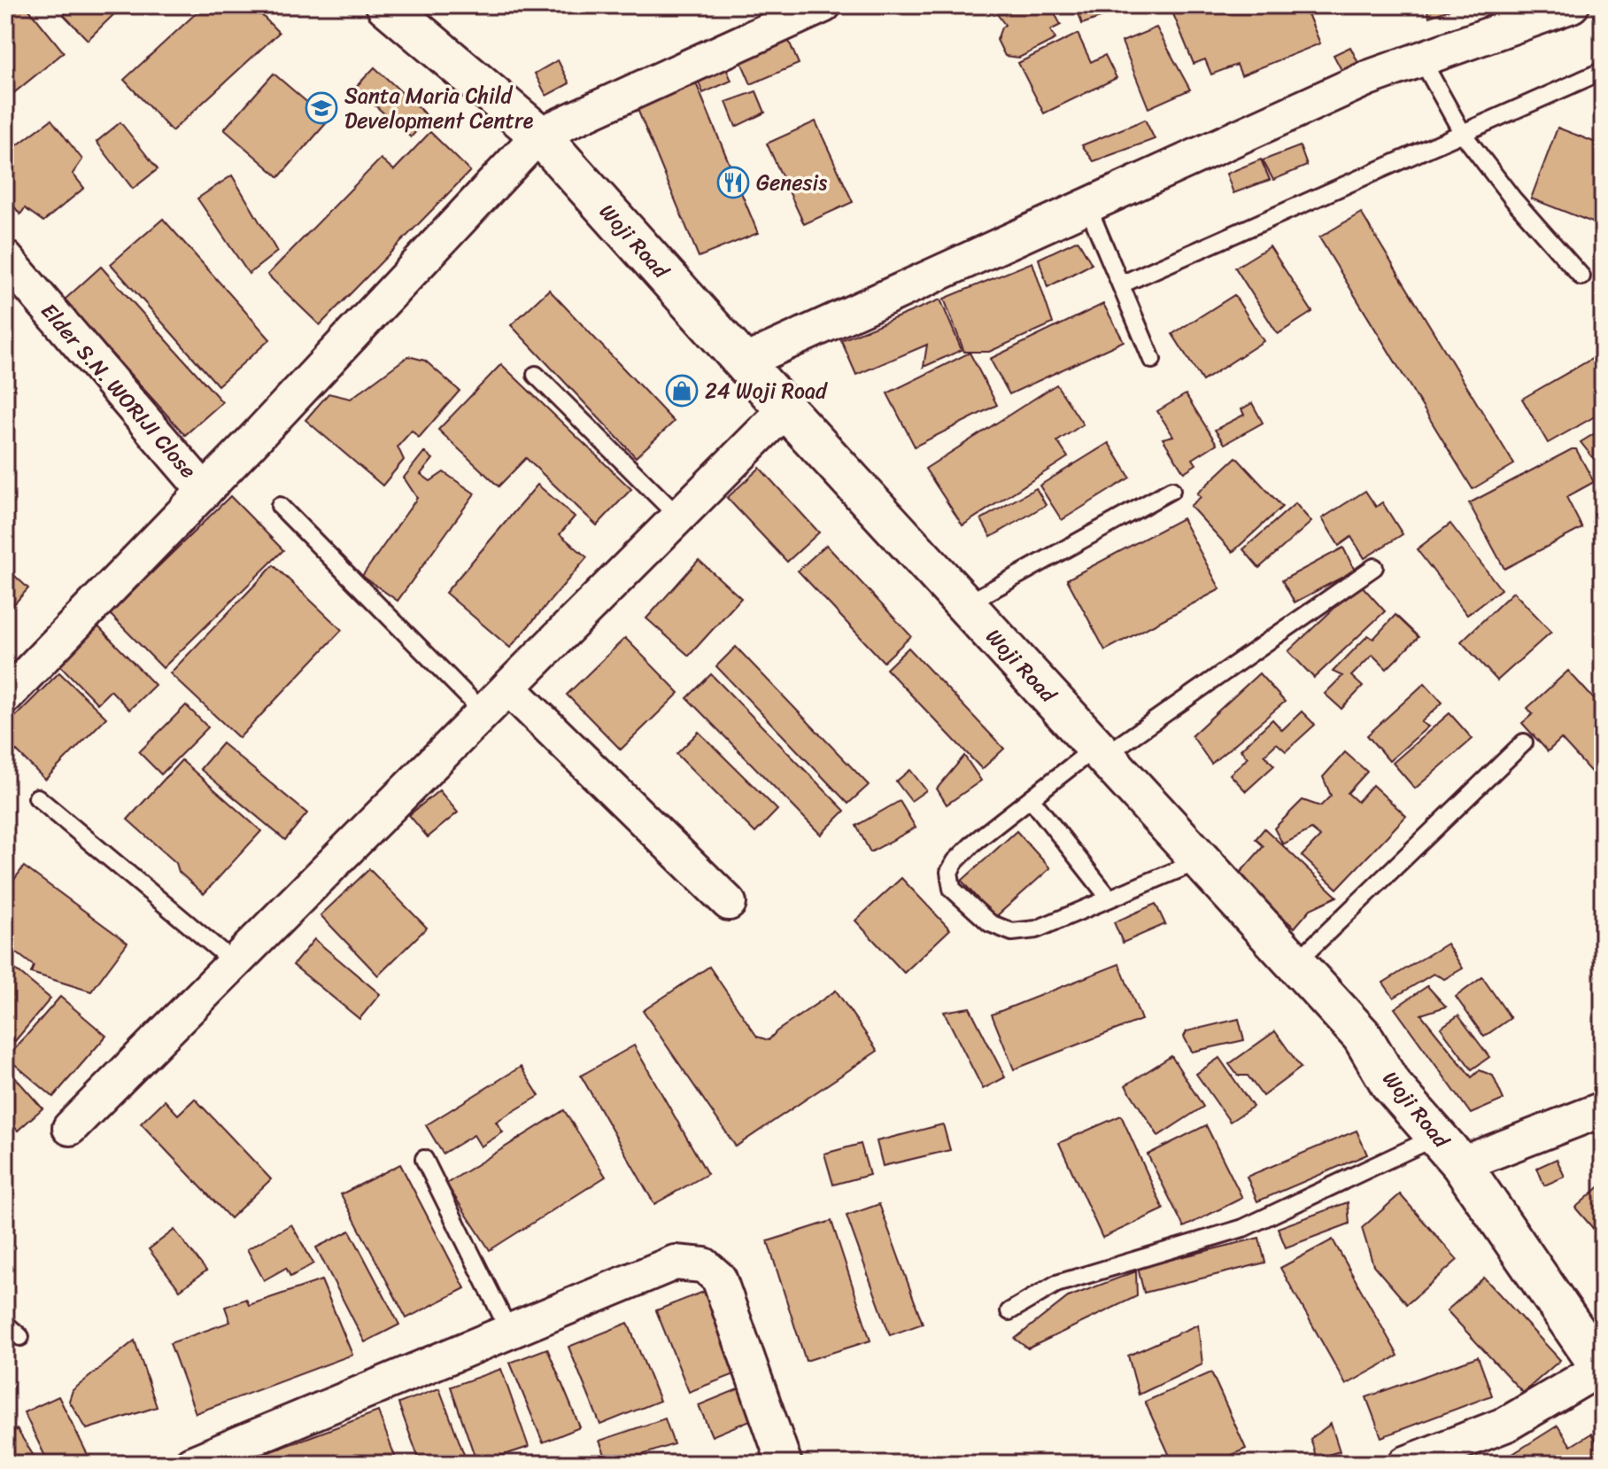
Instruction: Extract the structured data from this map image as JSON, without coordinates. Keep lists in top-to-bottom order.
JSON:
{
  "streets": {
    "main road": ["Woji Road"],
    "street": ["Elder S.N. WORIJI Close"]
  },
  "places": {
    "school or university": ["Santa Maria Child Development Centre"],
    "restaurant": ["Genesis"],
    "shop": ["24 Woji Road"]
  }
}
